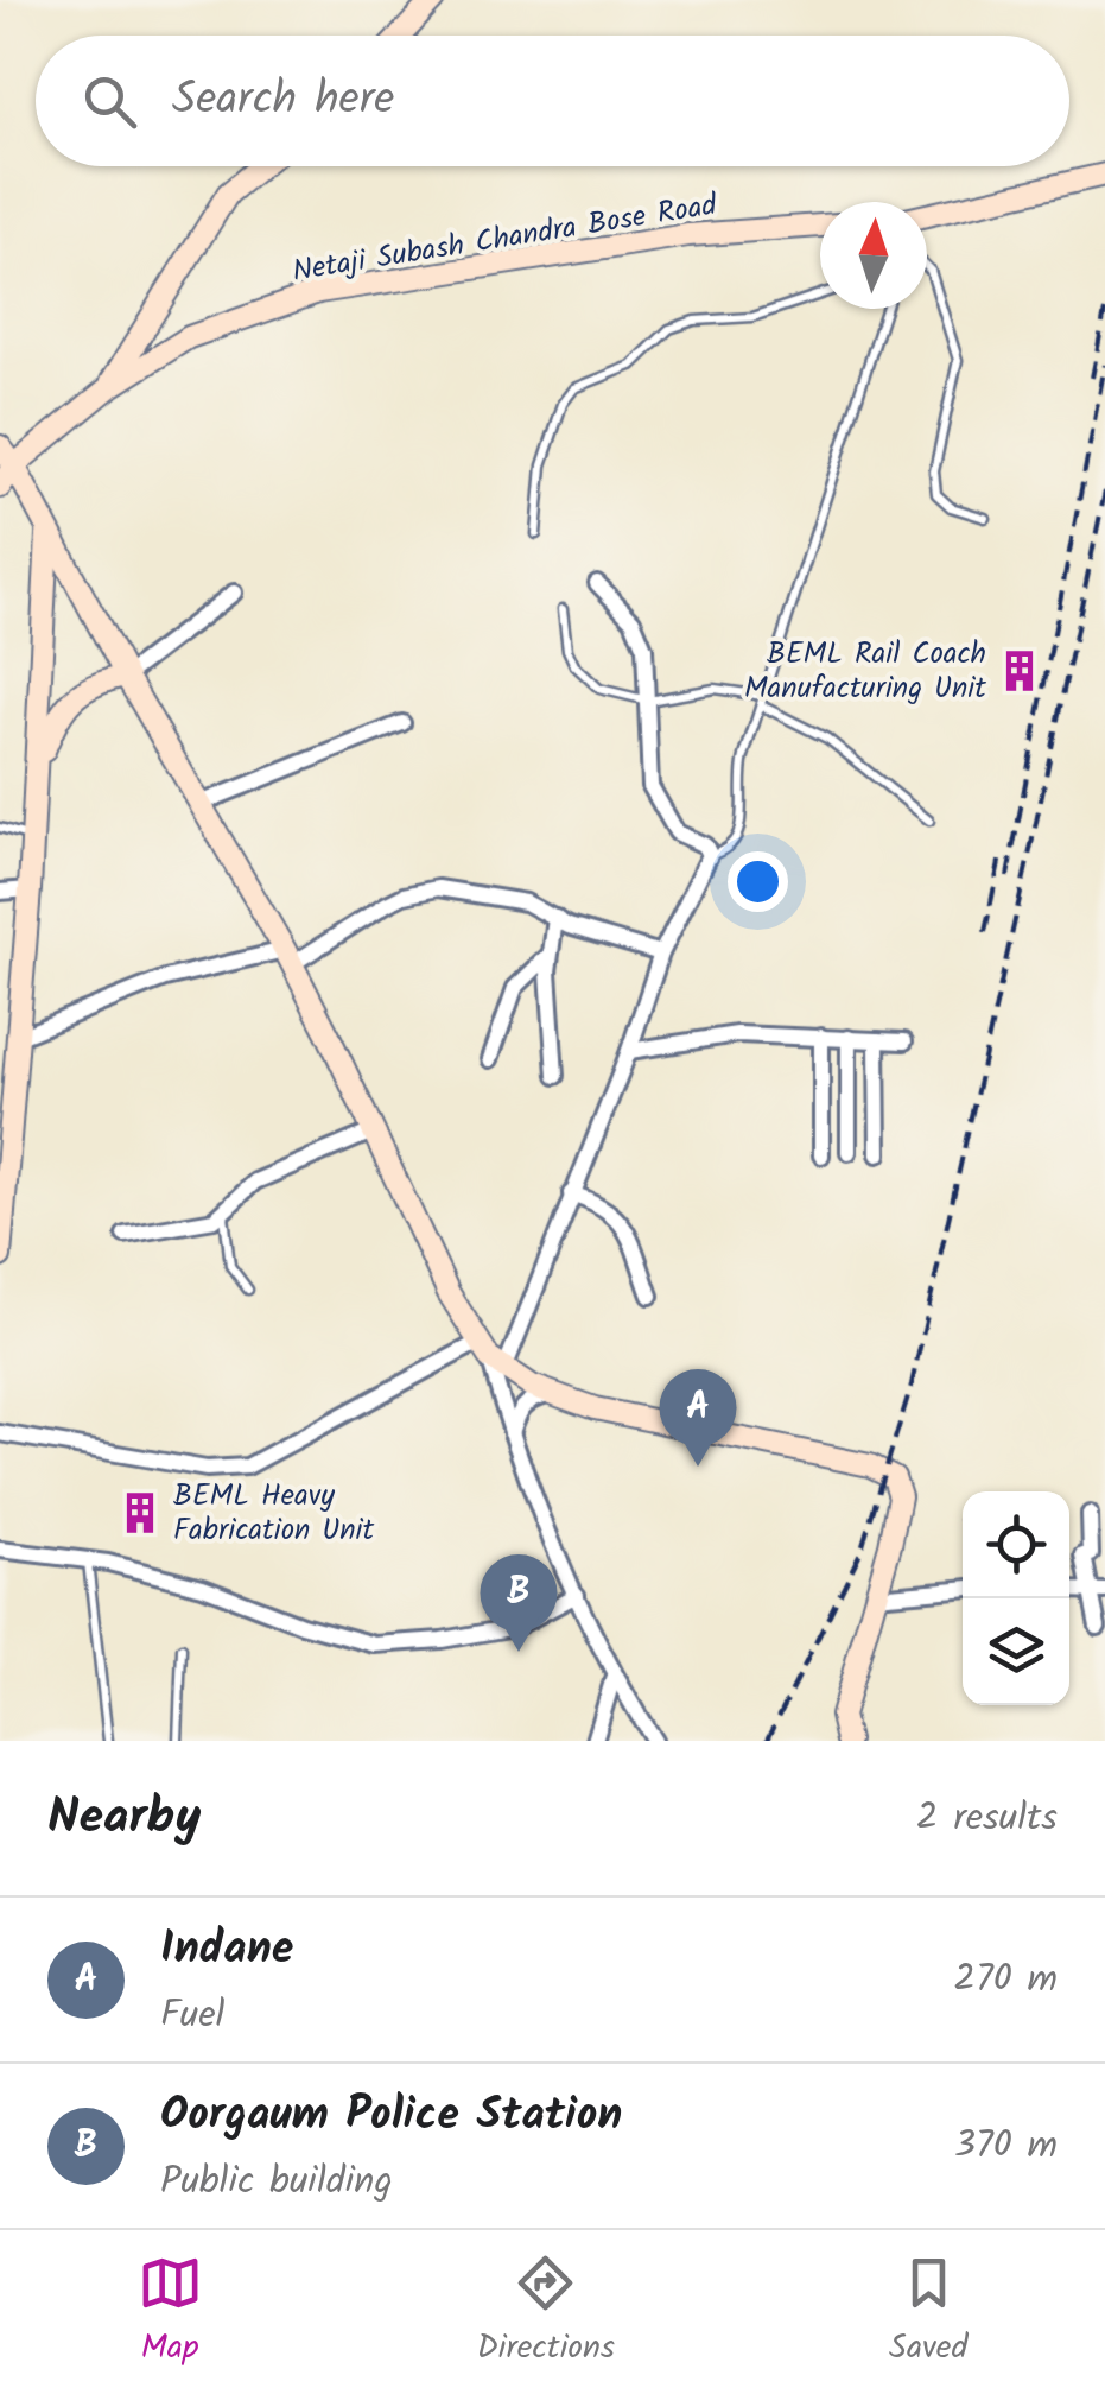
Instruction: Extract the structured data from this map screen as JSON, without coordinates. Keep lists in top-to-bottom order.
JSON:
{
  "streets": {
    "main road": ["Netaji Subash Chandra Bose Road"]
  },
  "places": {
    "building": ["BEML Rail Coach Manufacturing Unit", "BEML Heavy Fabrication Unit"]
  },
  "north": "top",
  "page": {
    "search": "Search here",
    "pins": ["A", "B"],
    "heading": ["Nearby", "2 results"],
    "list": [
      {
        "mark": "A",
        "name": "Indane",
        "note": "Fuel",
        "value": "270 m"
      },
      {
        "mark": "B",
        "name": "Oorgaum Police Station",
        "note": "Public building",
        "value": "370 m"
      }
    ],
    "nav": ["Map", "Directions", "Saved"]
  }
}
